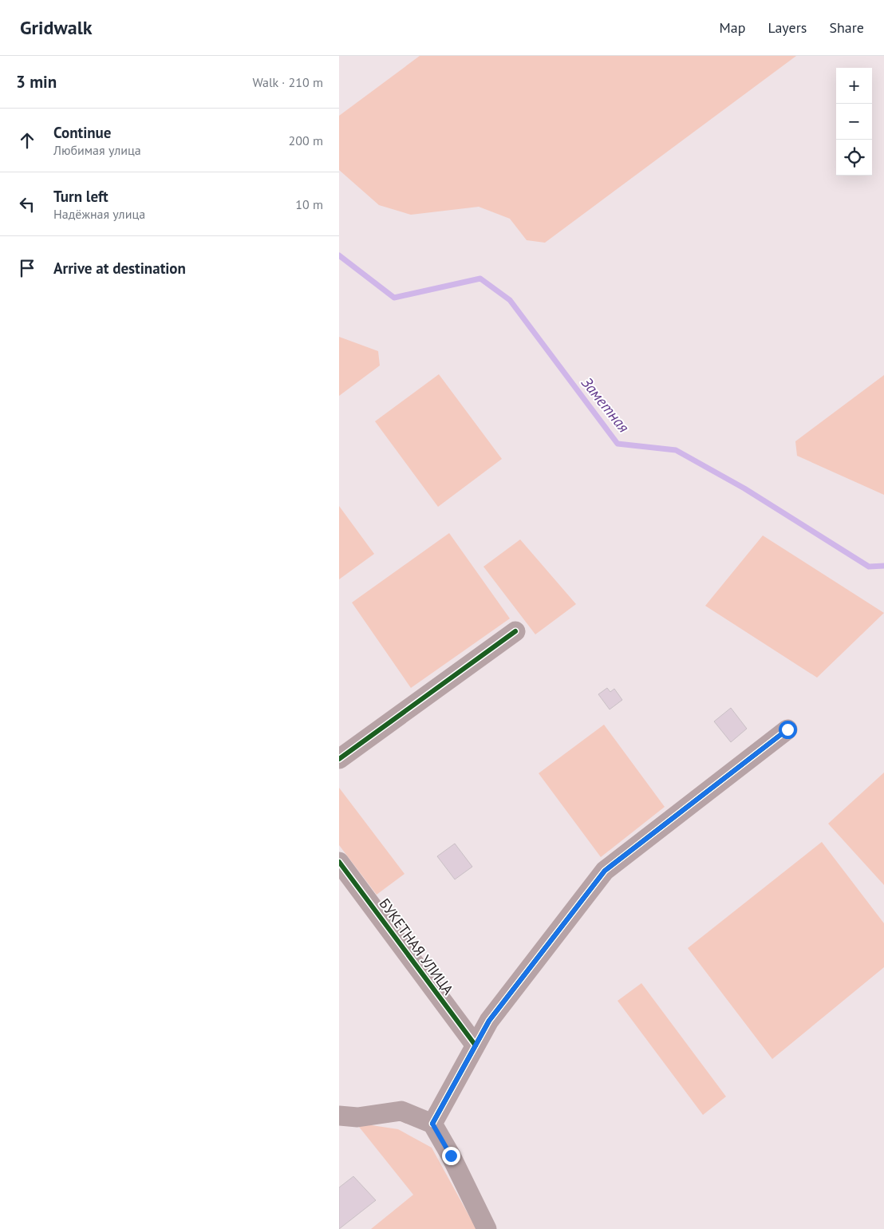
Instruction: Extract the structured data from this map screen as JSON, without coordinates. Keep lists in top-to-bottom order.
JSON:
{
  "streets": {
    "street": ["БУКЕТНАЯ УЛИЦА"]
  },
  "water": ["Заметная"],
  "page": {
    "header": "Gridwalk",
    "nav": ["Map", "Layers", "Share"],
    "heading": ["3 min", "Walk · 210 m"],
    "map_buttons": ["+", "−"],
    "list": [
      ["Continue", "Любимая улица", "200 m"],
      ["Turn left", "Надёжная улица", "10 m"],
      "Arrive at destination"
    ]
  }
}
